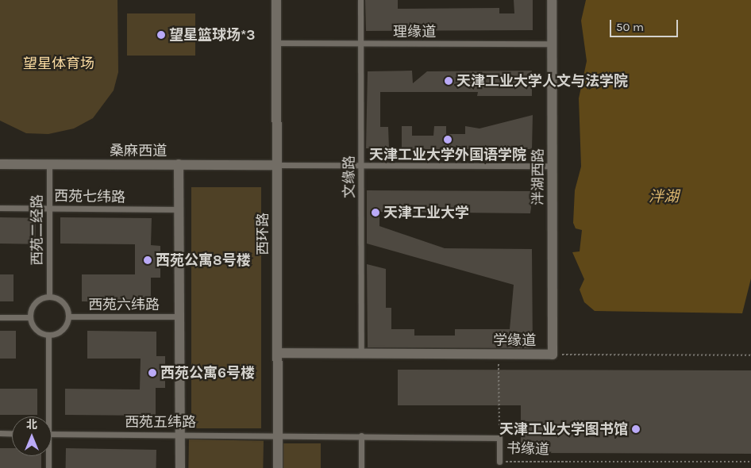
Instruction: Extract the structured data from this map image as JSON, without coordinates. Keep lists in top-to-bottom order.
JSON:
{
  "streets": {
    "street": [
      "桑麻西道",
      "泮湖西路",
      "西环路",
      "学缘道"
    ],
    "lane": [
      "理缘道",
      "文缘路",
      "西苑七纬路",
      "西苑二经路",
      "西苑六纬路",
      "西苑五纬路",
      "书缘道"
    ]
  },
  "crossings": [
    ["理缘道", "文缘路"],
    ["理缘道", "泮湖西路"],
    ["理缘道", "西环路"],
    ["桑麻西道", "西苑二经路"],
    ["桑麻西道", "西环路"],
    ["文缘路", "学缘道"],
    ["泮湖西路", "学缘道"],
    ["西苑七纬路", "西苑二经路"],
    ["西苑二经路", "西苑六纬路"],
    ["西环路", "学缘道"],
    ["西环路", "西苑五纬路"],
    ["西环路", "书缘道"],
    ["西苑五纬路", "书缘道"]
  ],
  "water": ["泮湖"],
  "parks": ["望星体育场"],
  "places": [
    "望星篮球场*3",
    "天津工业大学人文与法学院",
    "天津工业大学外国语学院",
    "天津工业大学",
    "西苑公寓8号楼",
    "西苑公寓6号楼",
    "天津工业大学图书馆"
  ],
  "scale_bar": "50 m",
  "north": "top"
}
